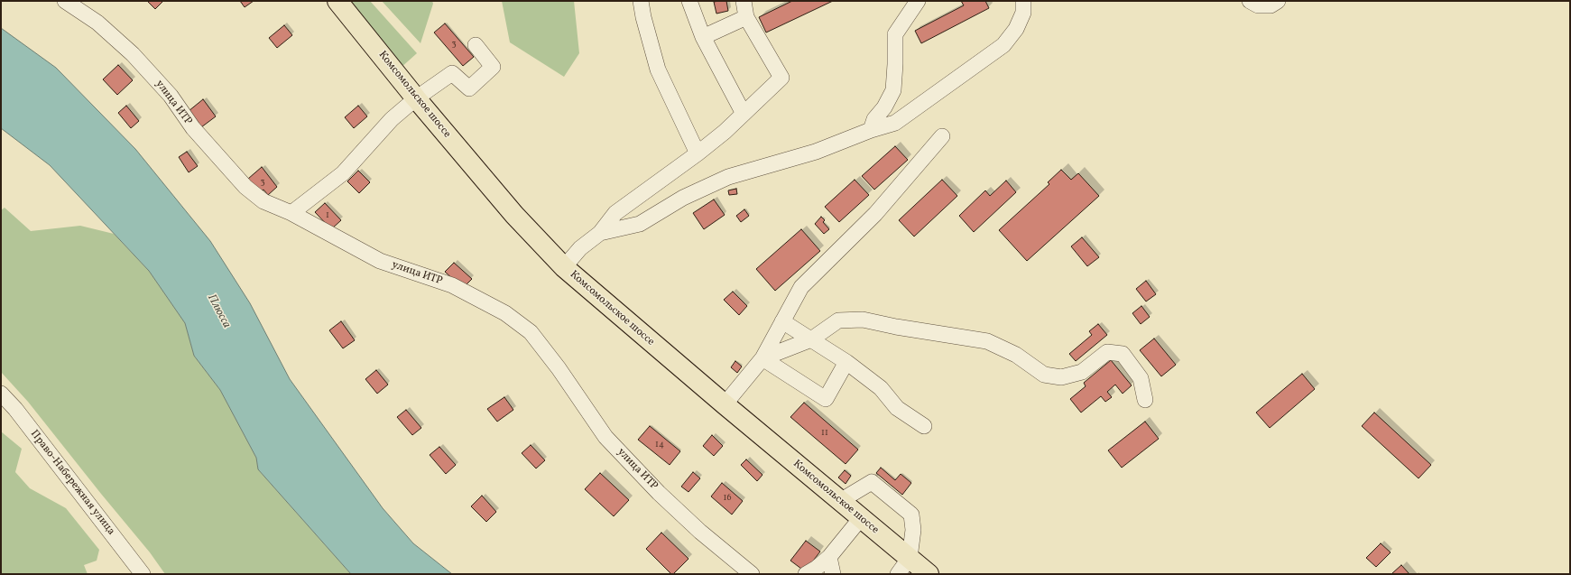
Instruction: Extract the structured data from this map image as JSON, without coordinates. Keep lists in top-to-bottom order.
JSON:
{
  "streets": {
    "main road": ["Комсомольское шоссе"],
    "street": ["улица ИТР", "Право-Набережная улица"]
  },
  "water": ["Плюсса"],
  "house_numbers": [
    "3",
    "3",
    "1",
    "11",
    "14",
    "16"
  ]
}
